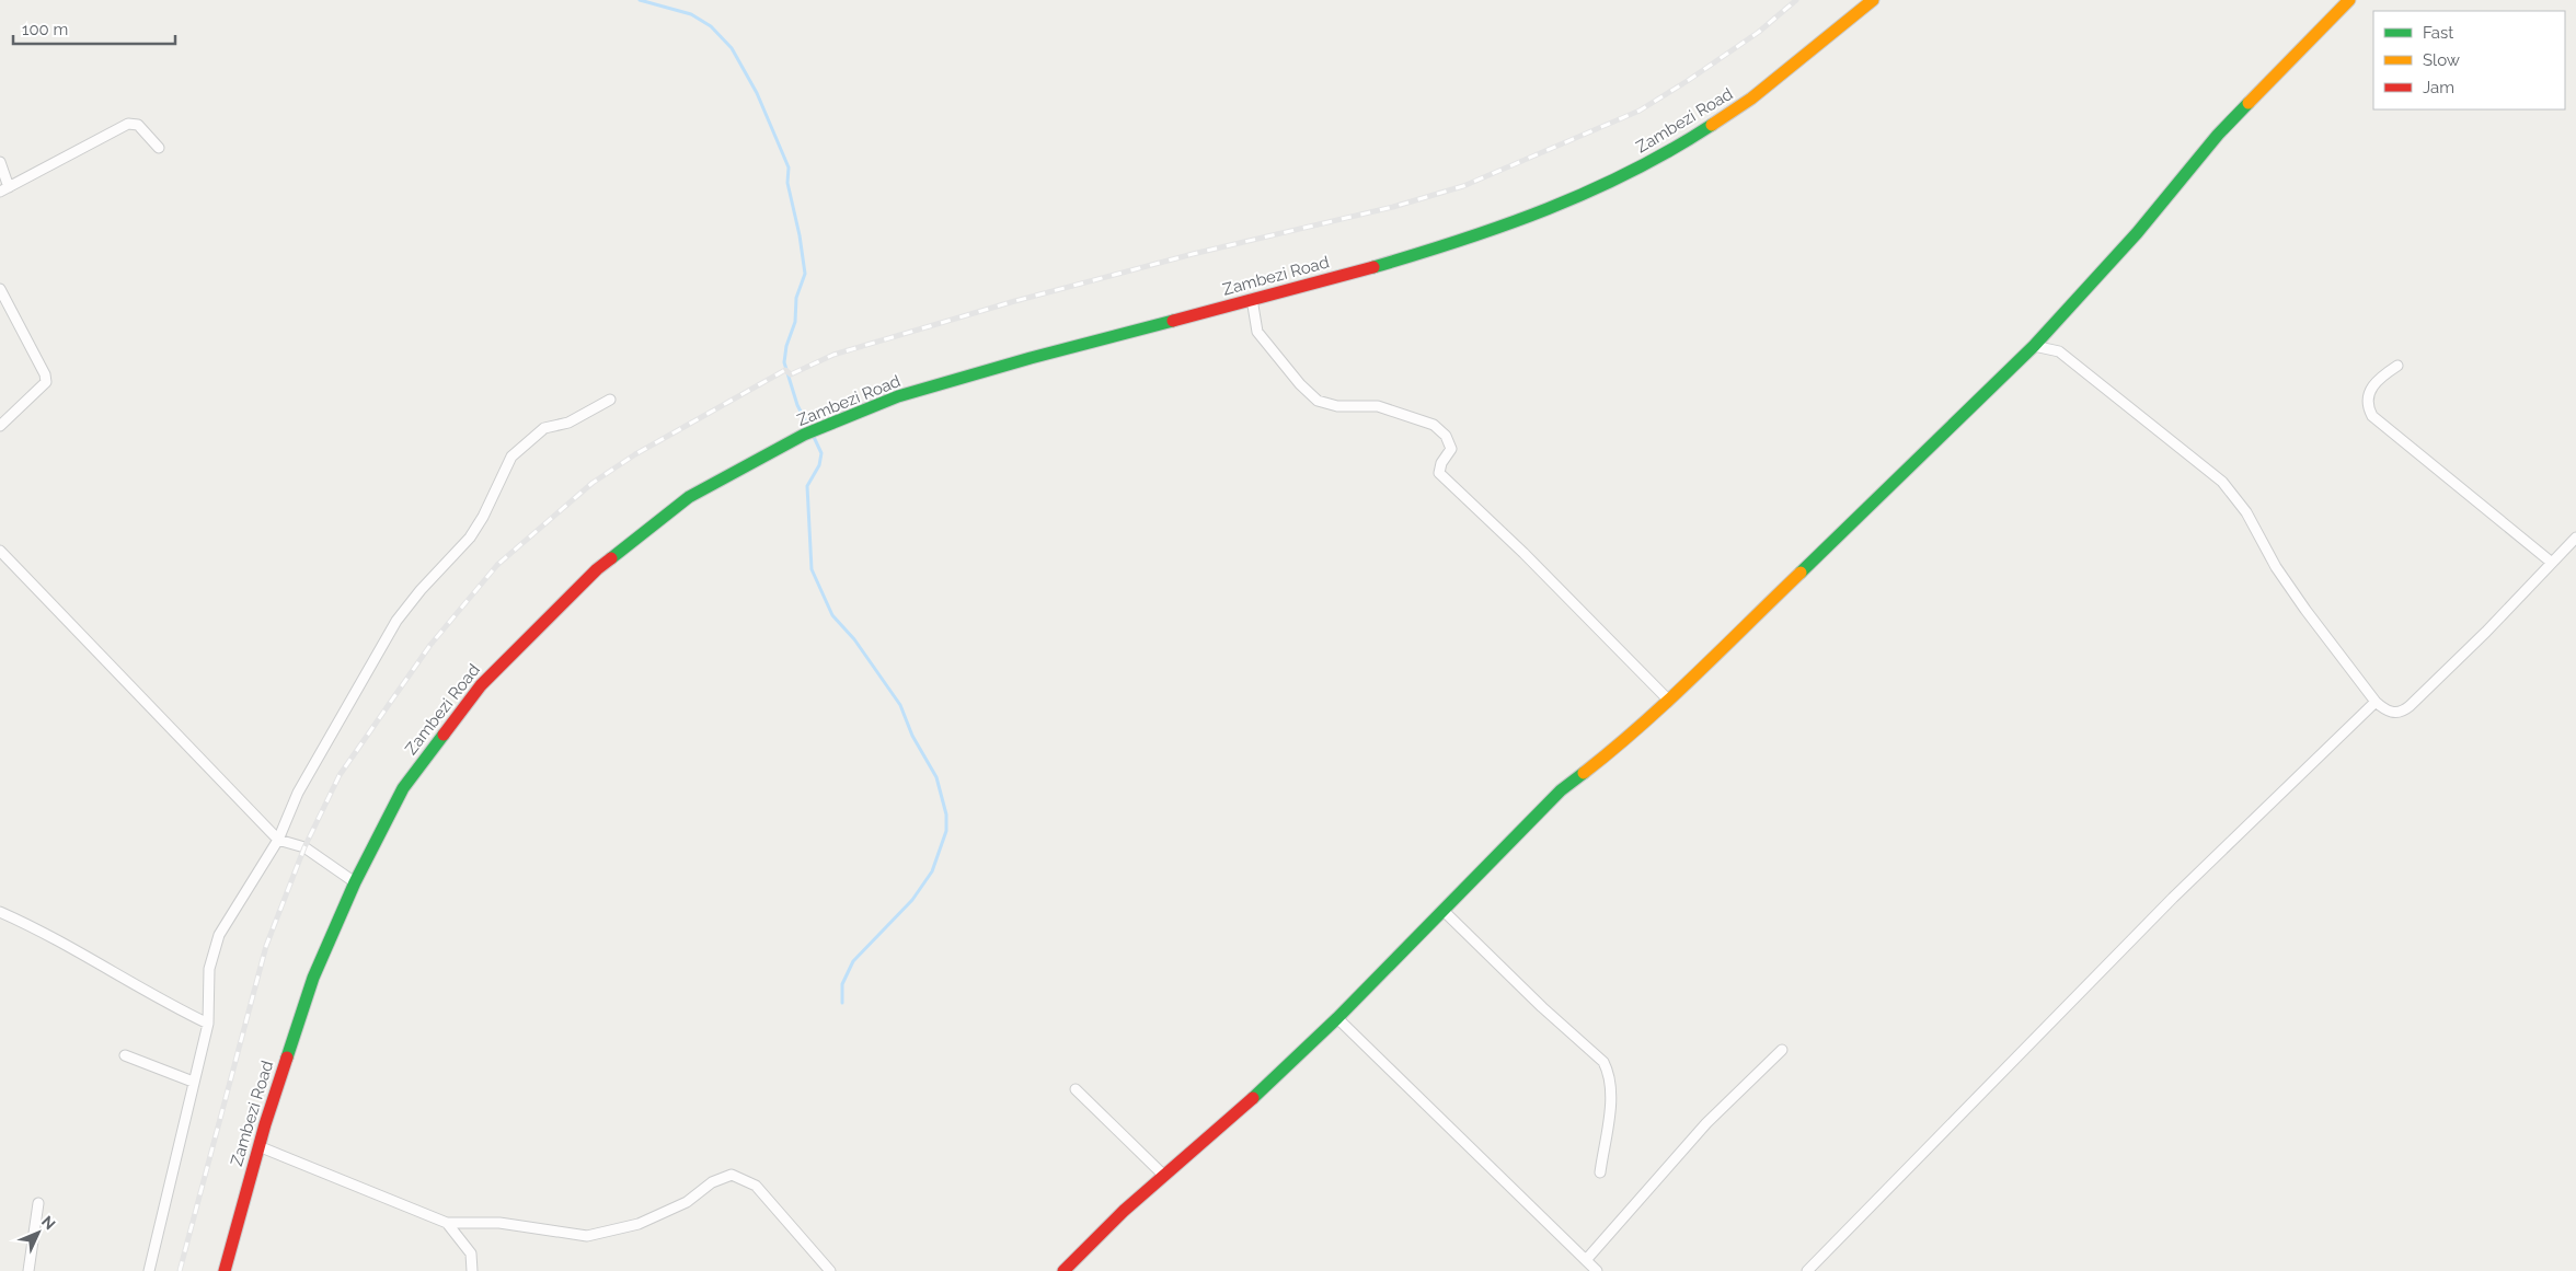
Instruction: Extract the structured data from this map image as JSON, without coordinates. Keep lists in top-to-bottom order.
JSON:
{
  "streets": {
    "main road": ["Zambezi Road"]
  },
  "legend": ["Fast", "Slow", "Jam"],
  "scale_bar": "100 m",
  "north": "top right"
}
